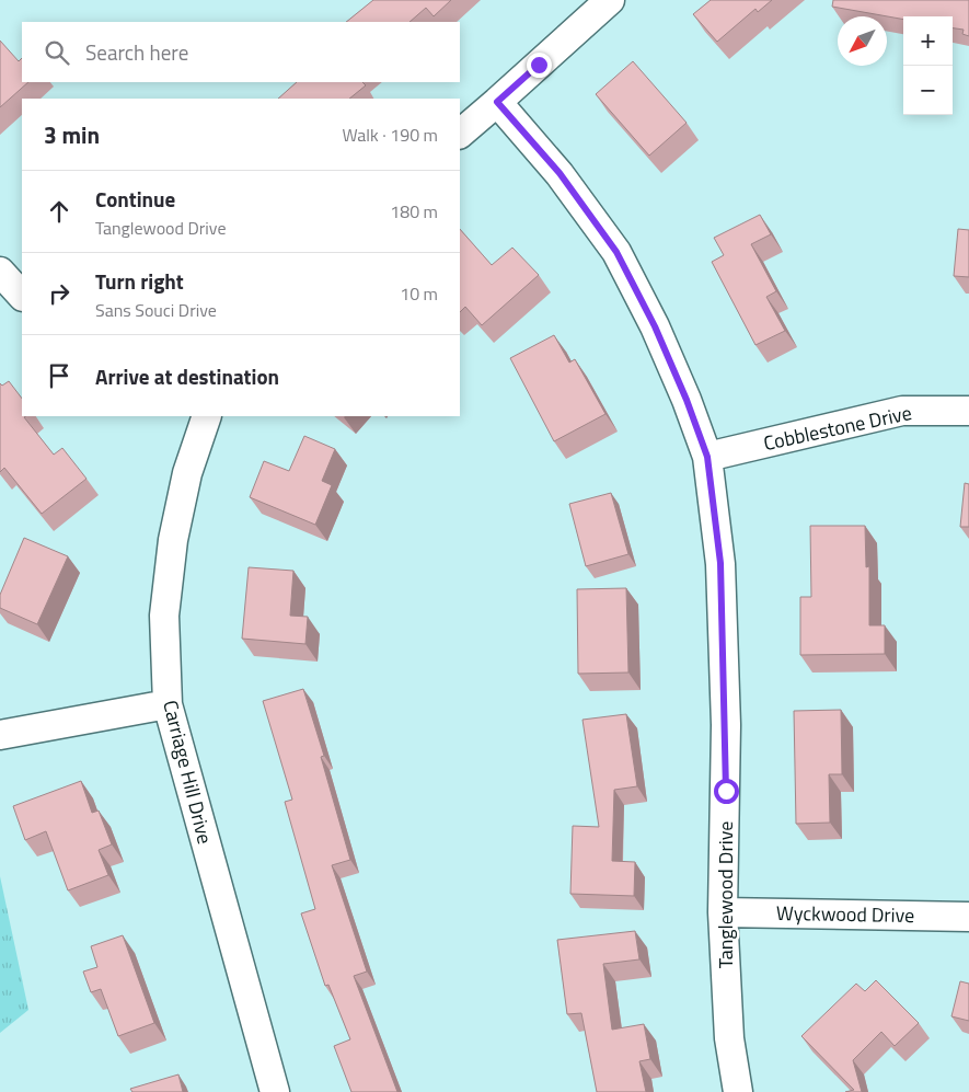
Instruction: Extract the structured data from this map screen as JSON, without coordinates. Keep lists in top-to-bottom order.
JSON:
{
  "streets": {
    "street": [
      "Cobblestone Drive",
      "Carriage Hill Drive",
      "Tanglewood Drive",
      "Wyckwood Drive"
    ]
  },
  "crossings": [
    ["Cobblestone Drive", "Tanglewood Drive"],
    ["Tanglewood Drive", "Wyckwood Drive"]
  ],
  "north": "bottom left",
  "page": {
    "map_buttons": ["+", "−"],
    "search": "Search here",
    "heading": ["3 min", "Walk · 190 m"],
    "list": [
      ["Continue", "Tanglewood Drive", "180 m"],
      ["Turn right", "Sans Souci Drive", "10 m"],
      "Arrive at destination"
    ]
  }
}
